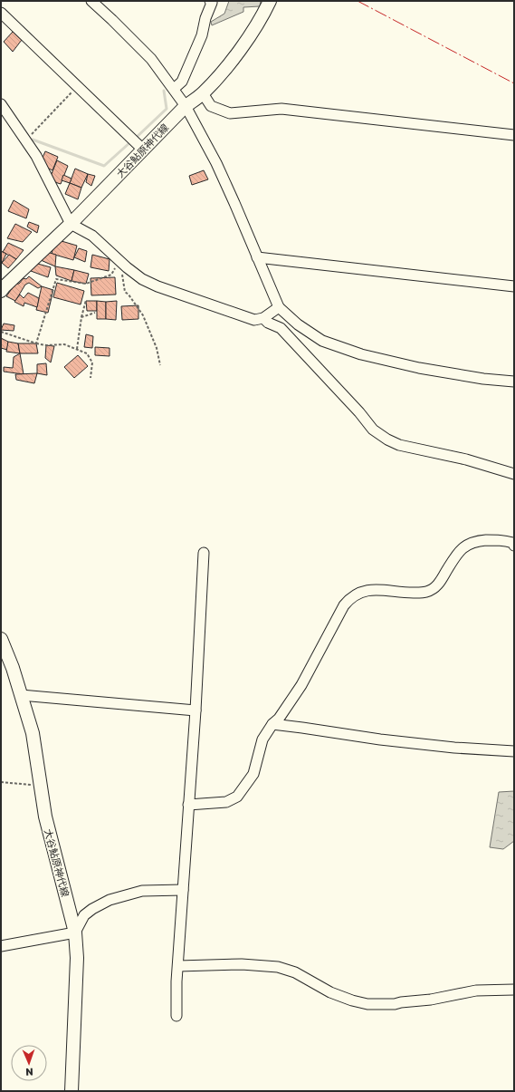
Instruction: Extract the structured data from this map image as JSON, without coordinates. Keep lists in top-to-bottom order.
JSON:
{
  "streets": {
    "main road": ["大谷鮎原神代線"]
  },
  "north": "bottom"
}
